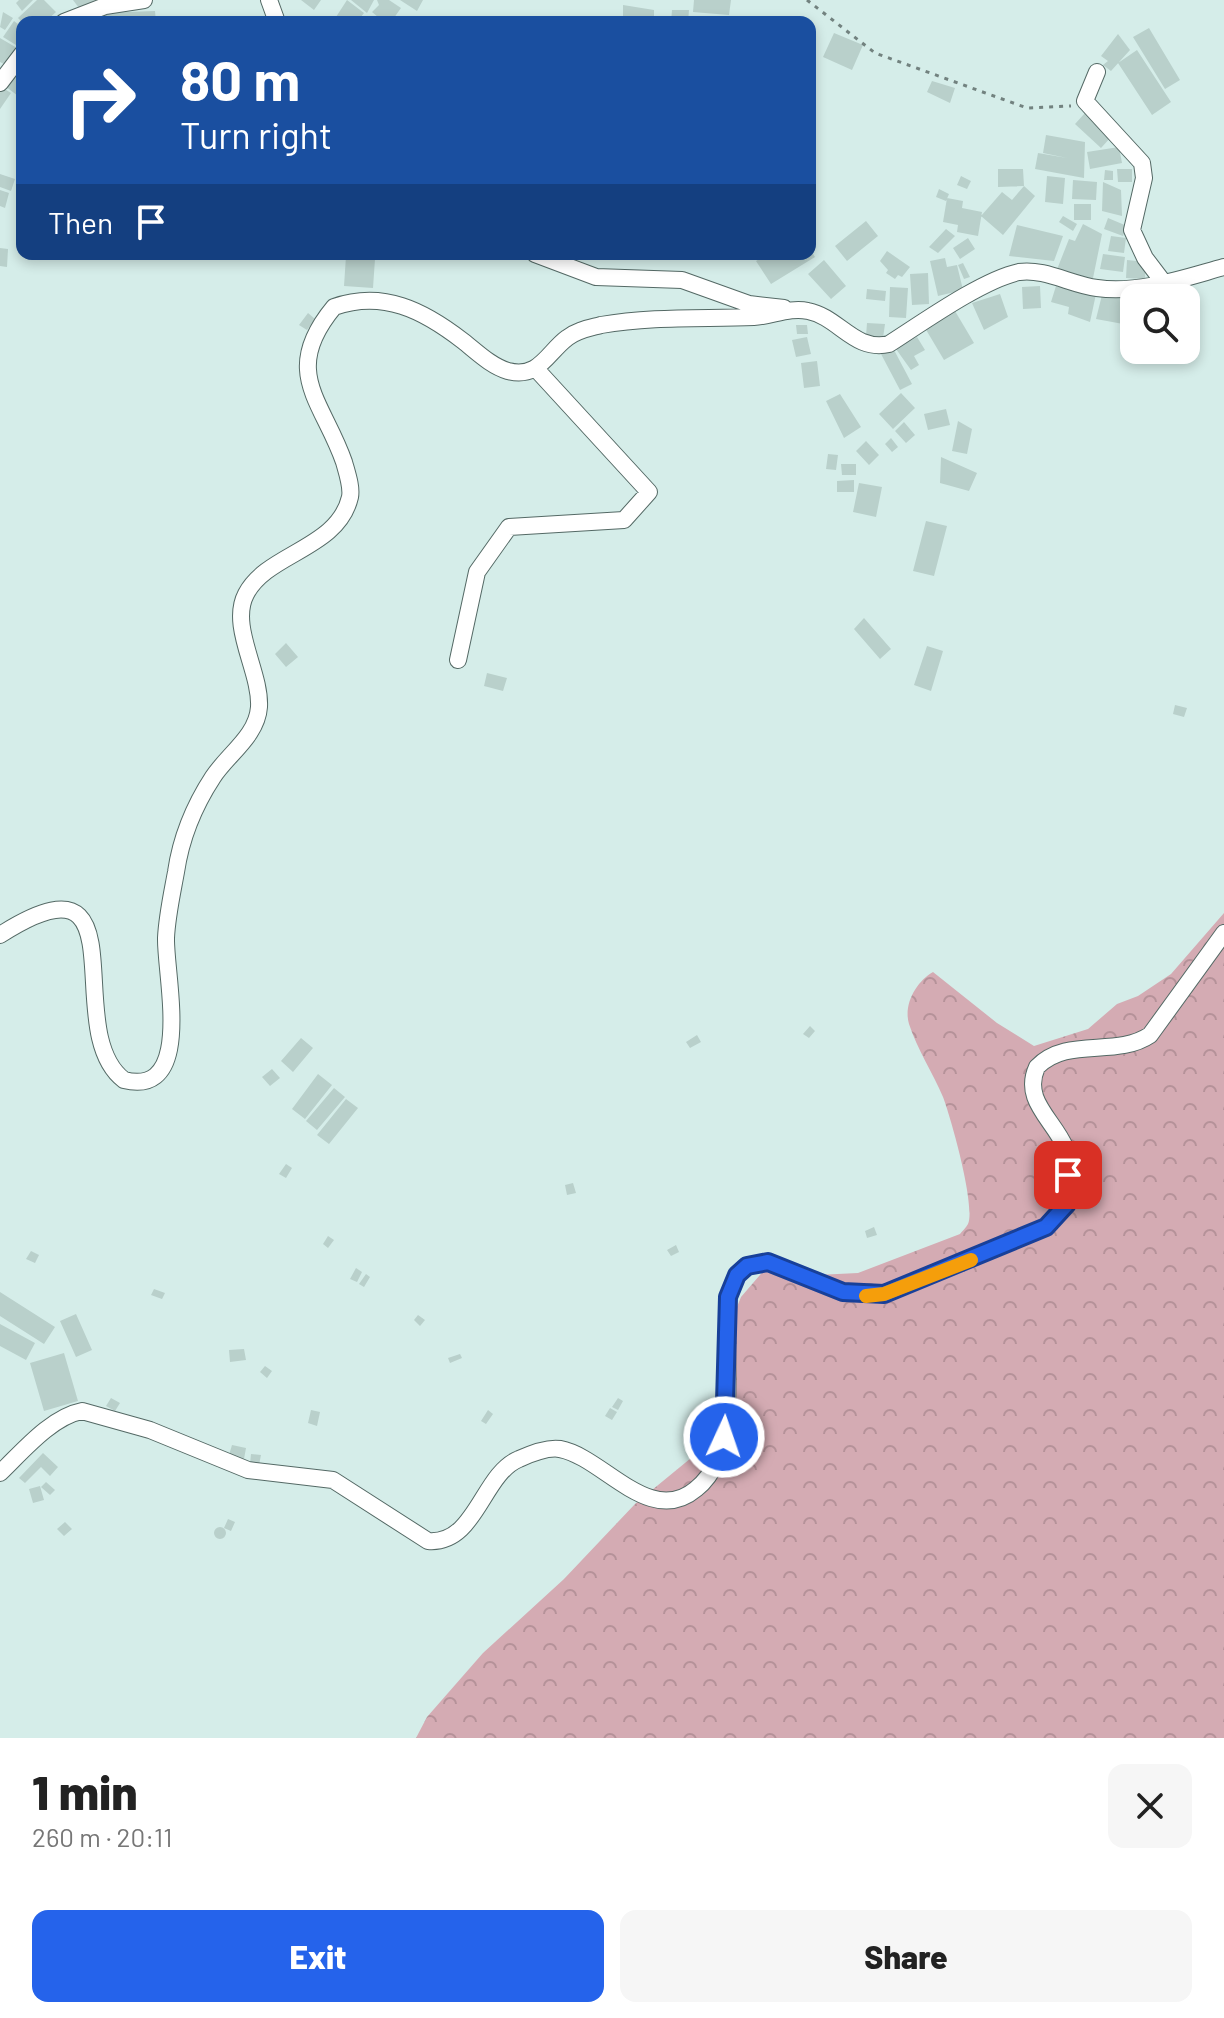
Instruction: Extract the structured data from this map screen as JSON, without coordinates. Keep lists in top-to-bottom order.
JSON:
{
  "page": {
    "turn": ["80 m", "Turn right"],
    "then": "Then",
    "heading": ["1 min", "260 m · 20:11"],
    "buttons": ["Exit", "Share"]
  }
}
